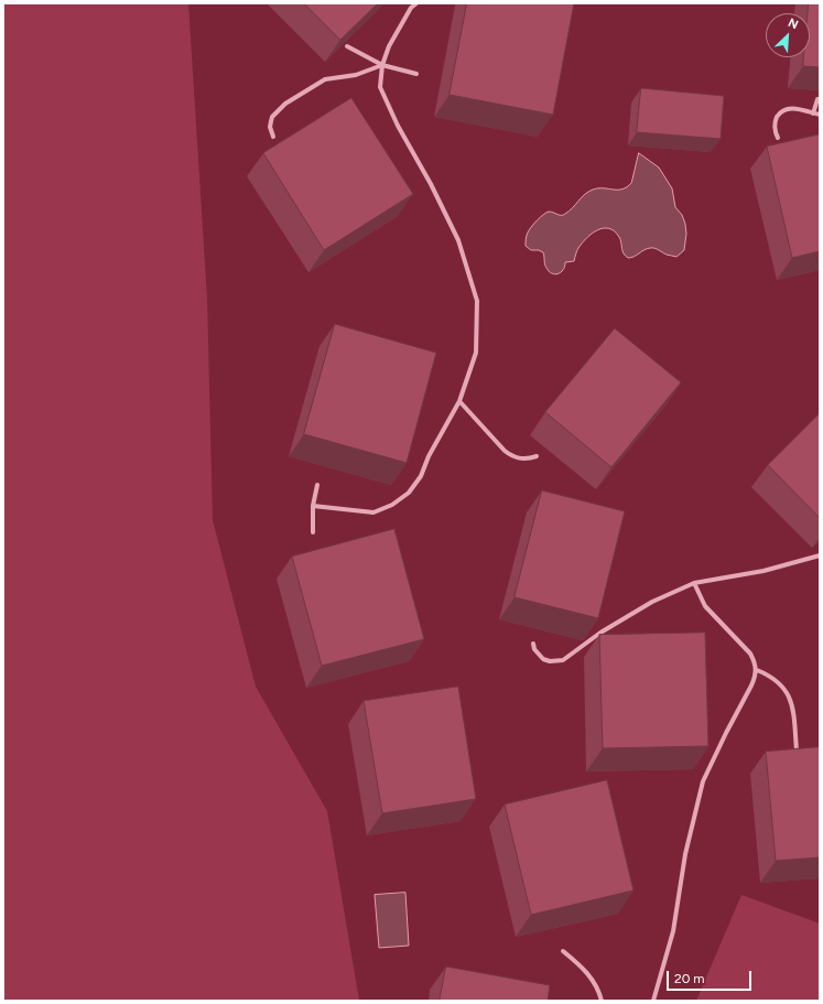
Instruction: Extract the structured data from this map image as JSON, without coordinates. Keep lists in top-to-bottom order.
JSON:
{
  "scale_bar": "20 m",
  "north": "top right"
}
